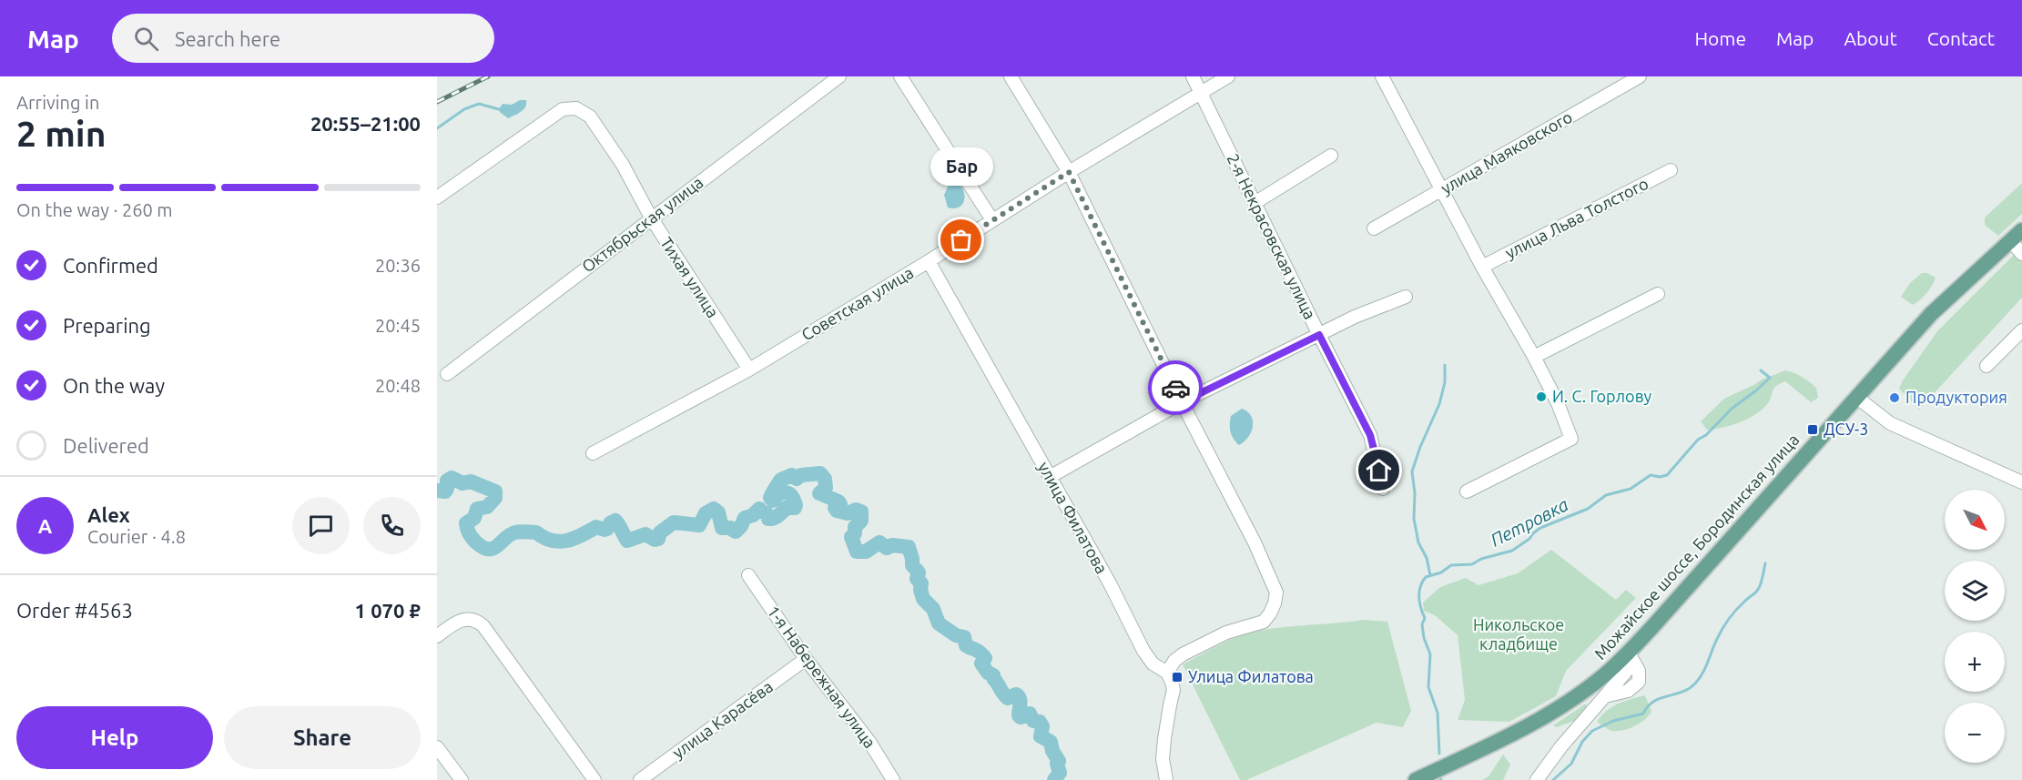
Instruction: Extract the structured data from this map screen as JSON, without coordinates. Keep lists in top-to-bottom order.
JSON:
{
  "streets": {
    "main road": ["Можайское шоссе, Бородинская улица"],
    "street": [
      "улица Маяковского",
      "улица Льва Толстого",
      "Октябрьская улица",
      "2-я Некрасовская улица",
      "Тихая улица",
      "Советская улица",
      "улица Филатова",
      "1-я Набережная улица",
      "улица Карасёва"
    ]
  },
  "crossings": [
    ["Октябрьская улица", "Тихая улица"],
    ["2-я Некрасовская улица", "Советская улица"],
    ["Тихая улица", "Советская улица"],
    ["Советская улица", "улица Филатова"],
    ["1-я Набережная улица", "улица Карасёва"]
  ],
  "water": ["Петровка"],
  "parks": ["Никольское кладбище"],
  "places": {
    "other": ["Бар", "И. С. Горлову", "Продуктория"],
    "transit": ["ДСУ-3", "Улица Филатова"]
  },
  "north": "bottom right",
  "page": {
    "header": "Map",
    "search": "Search here",
    "nav": [
      "Home",
      "Map",
      "About",
      "Contact"
    ],
    "heading": ["2 min", "Arriving in", "20:55–21:00"],
    "panel": [
      "Alex",
      "Courier · 4.8",
      "Order #4563",
      "1 070 ₽"
    ],
    "bubble": "Бар",
    "bar": "On the way · 260 m",
    "list": [
      ["Confirmed", "20:36"],
      ["Preparing", "20:45"],
      ["On the way", "20:48"],
      "Delivered"
    ],
    "map_buttons": ["+", "−"],
    "round": "A",
    "buttons": ["Help", "Share"]
  }
}
